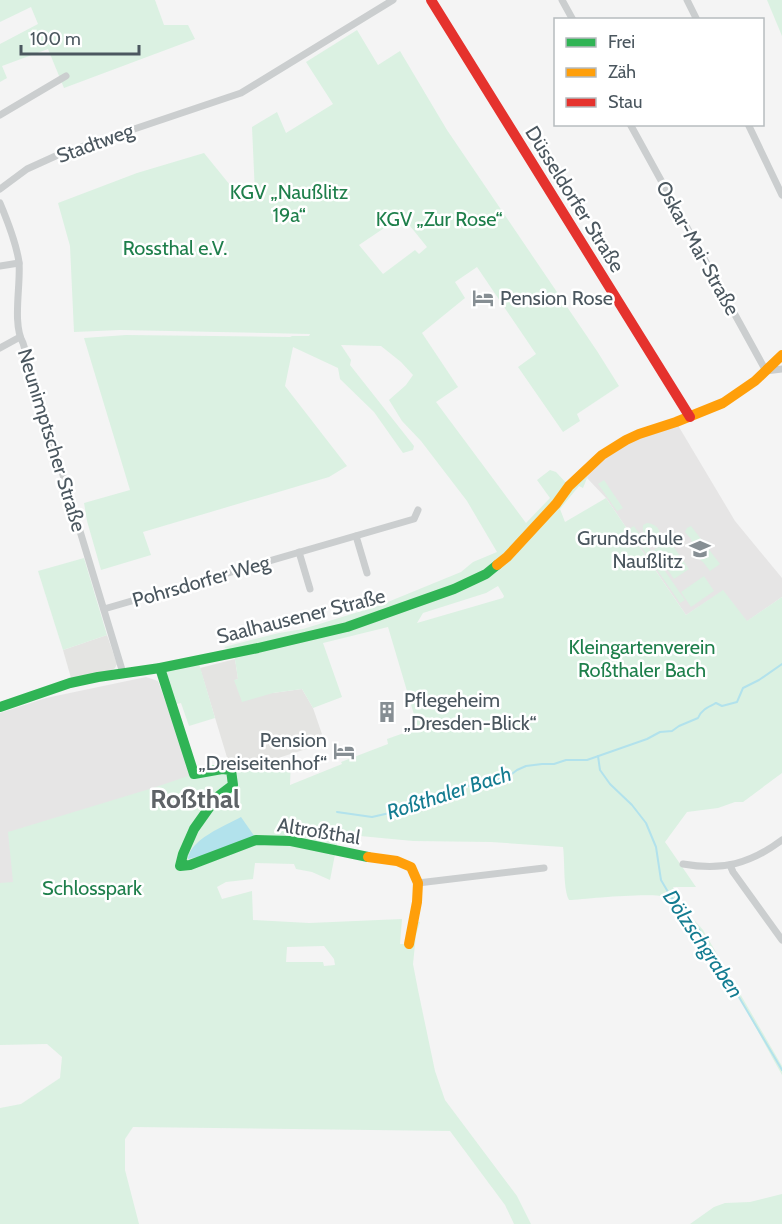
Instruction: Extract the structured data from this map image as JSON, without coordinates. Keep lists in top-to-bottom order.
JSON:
{
  "streets": {
    "street": [
      "Stadtweg",
      "Düsseldorfer Straße",
      "Oskar-Mai-Straße",
      "Neunimptscher Straße",
      "Pohrsdorfer Weg",
      "Saalhausener Straße",
      "Altroßthal"
    ]
  },
  "crossings": [
    ["Düsseldorfer Straße", "Saalhausener Straße"],
    ["Oskar-Mai-Straße", "Saalhausener Straße"],
    ["Neunimptscher Straße", "Pohrsdorfer Weg"],
    ["Neunimptscher Straße", "Saalhausener Straße"],
    ["Saalhausener Straße", "Altroßthal"]
  ],
  "districts": ["Roßthal"],
  "water": ["Roßthaler Bach", "Dölzschgraben"],
  "parks": [
    "KGV „Naußlitz 19a“",
    "KGV „Zur Rose“",
    "Rossthal e.V.",
    "Kleingartenverein Roßthaler Bach",
    "Schlosspark"
  ],
  "places": {
    "hotel": ["Pension Rose", "Pension „Dreiseitenhof“"],
    "school or university": ["Grundschule Naußlitz"],
    "building": ["Pflegeheim „Dresden-Blick“"]
  },
  "legend": ["Frei", "Zäh", "Stau"],
  "scale_bar": "100 m"
}
